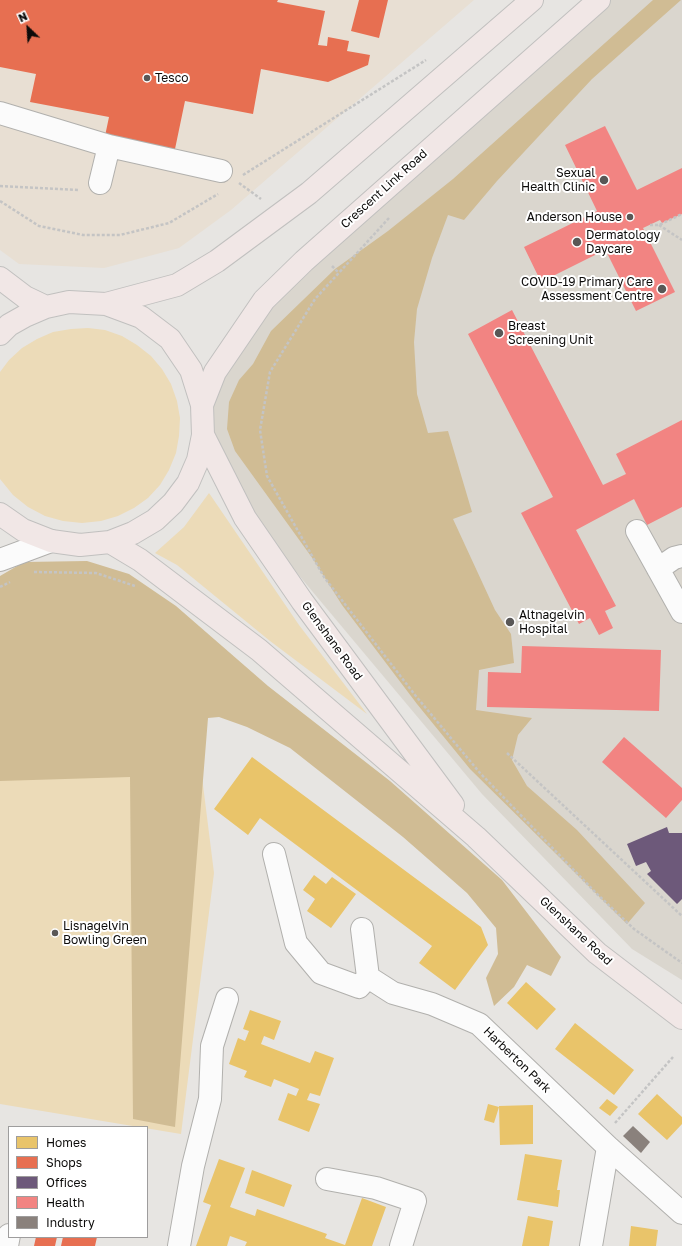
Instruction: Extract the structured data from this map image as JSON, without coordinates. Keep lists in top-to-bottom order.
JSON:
{
  "streets": {
    "highway": ["Crescent Link Road", "Glenshane Road"],
    "street": ["Harberton Park"]
  },
  "places": [
    "Tesco",
    "Sexual Health Clinic",
    "Anderson House",
    "Dermatology Daycare",
    "COVID-19 Primary Care Assessment Centre",
    "Breast Screening Unit",
    "Altnagelvin Hospital",
    "Lisnagelvin Bowling Green"
  ],
  "legend": [
    "Homes",
    "Shops",
    "Offices",
    "Health",
    "Industry"
  ],
  "north": "top left"
}
